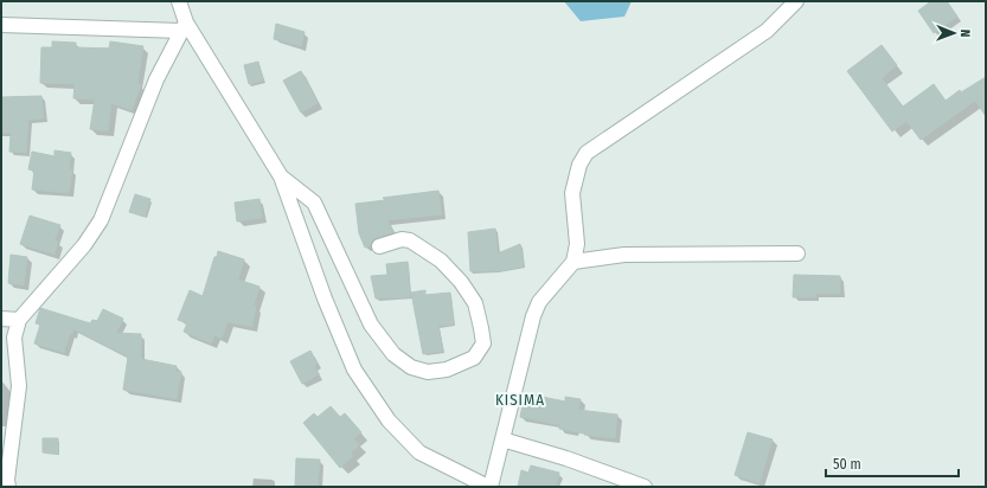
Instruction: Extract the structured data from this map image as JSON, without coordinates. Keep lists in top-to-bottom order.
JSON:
{
  "districts": ["KISIMA"],
  "scale_bar": "50 m",
  "north": "right"
}
